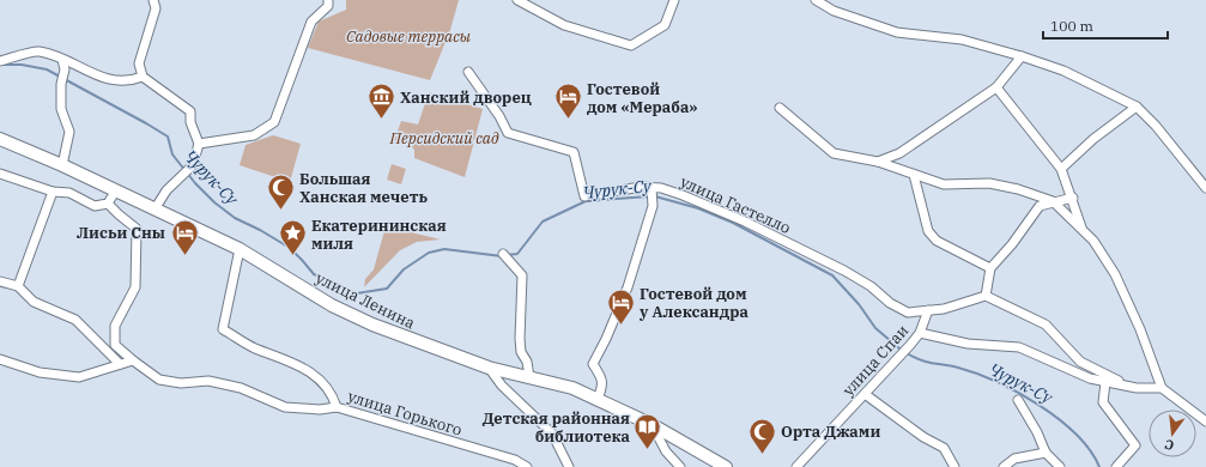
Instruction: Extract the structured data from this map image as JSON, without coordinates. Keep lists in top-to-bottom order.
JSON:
{
  "streets": {
    "main road": ["улица Ленина"],
    "street": ["улица Гастелло", "улица Спаи", "улица Горького"]
  },
  "crossings": [
    ["улица Гастелло", "улица Спаи"]
  ],
  "water": ["Чурук-Су"],
  "parks": ["Садовые террасы", "Персидский сад"],
  "places": {
    "museum": ["Ханский дворец"],
    "hotel": ["Гостевой дом «Мераба»", "Лисьи Сны", "Гостевой дом у Александра"],
    "mosque": ["Большая Ханская мечеть", "Орта Джами"],
    "place": ["Екатерининская миля"],
    "library": ["Детская районная библиотека"]
  },
  "scale_bar": "100 m",
  "north": "bottom"
}
